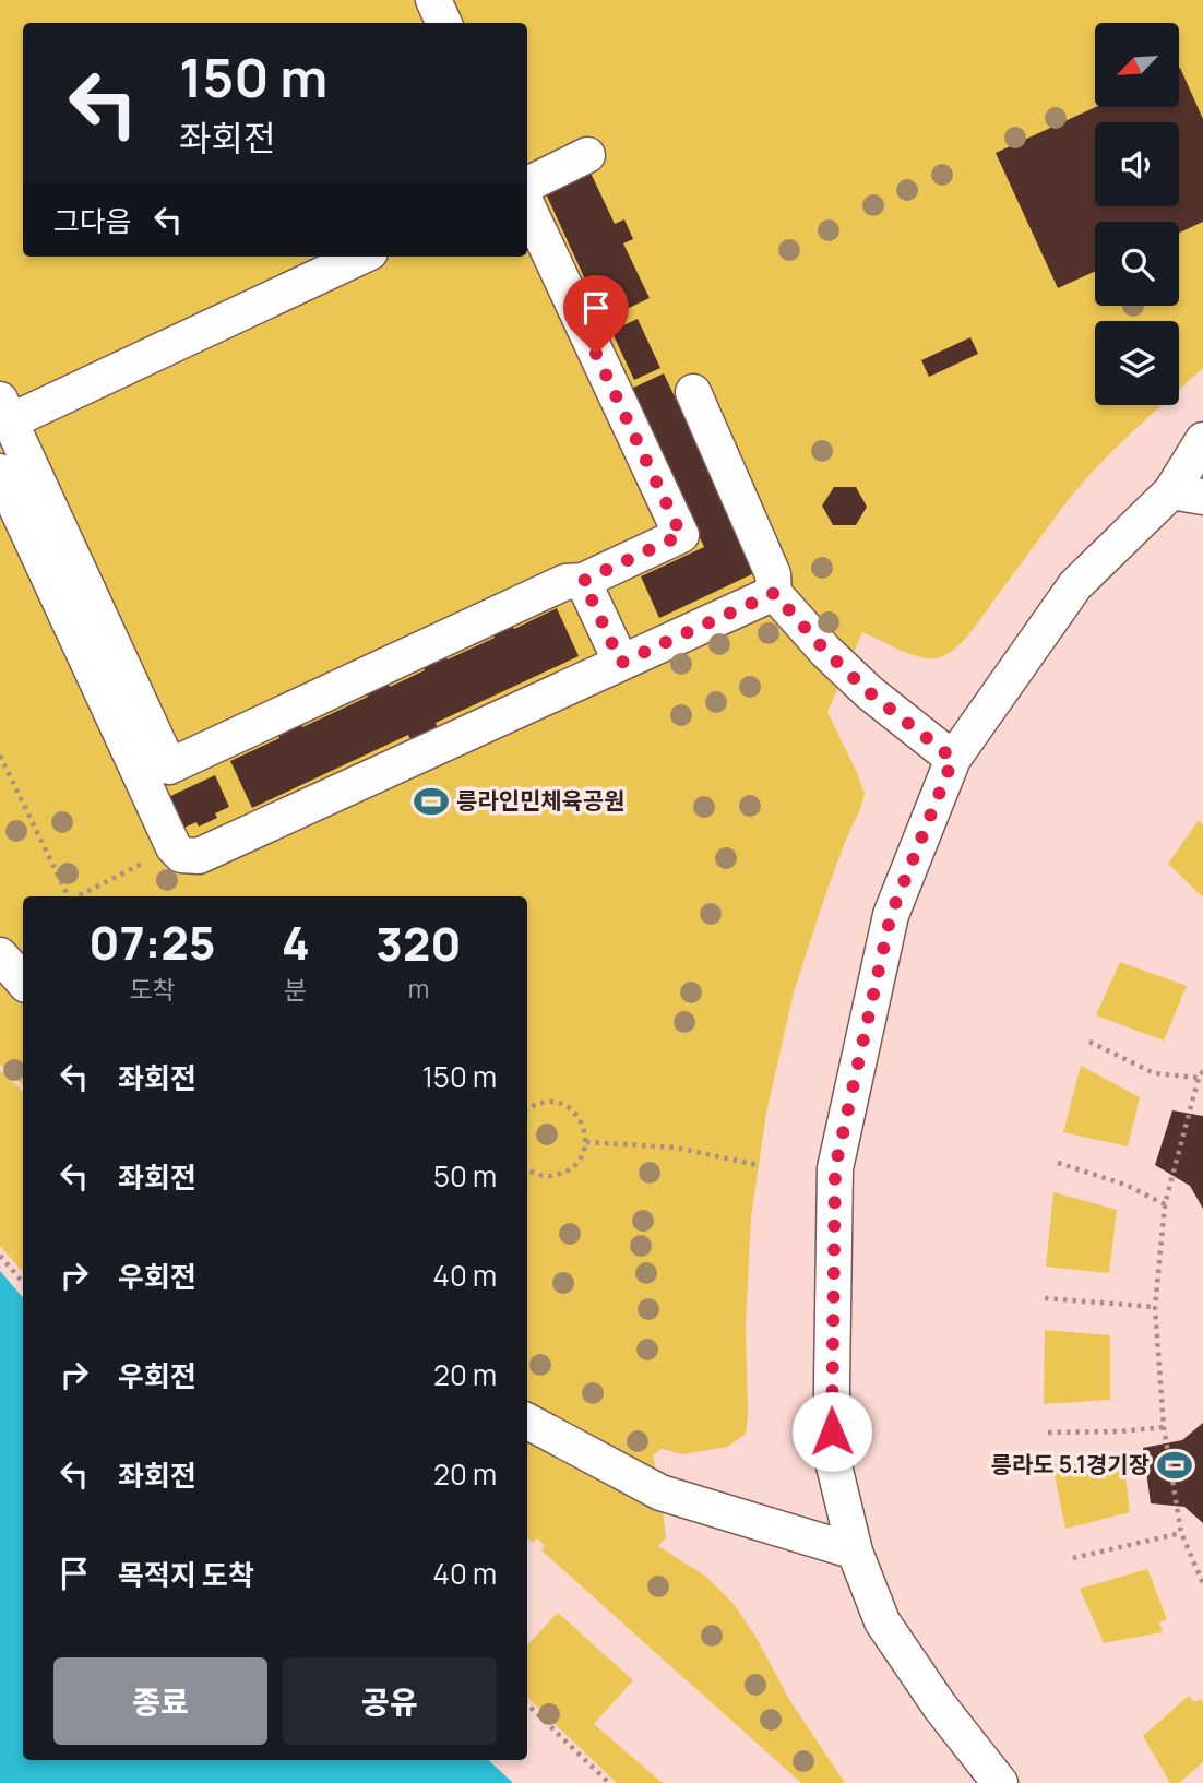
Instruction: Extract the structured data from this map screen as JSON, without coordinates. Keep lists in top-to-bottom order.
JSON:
{
  "places": {
    "sports": ["릉라인민체육공원", "릉라도 5.1경기장"]
  },
  "north": "bottom left",
  "page": {
    "turn": ["150 m", "좌회전"],
    "then": "그다음",
    "eta": [
      "07:25",
      "도착",
      "4",
      "분",
      "320",
      "m"
    ],
    "list": [
      {
        "name": "좌회전",
        "value": "150 m"
      },
      {
        "name": "좌회전",
        "value": "50 m"
      },
      {
        "name": "우회전",
        "value": "40 m"
      },
      {
        "name": "우회전",
        "value": "20 m"
      },
      {
        "name": "좌회전",
        "value": "20 m"
      },
      {
        "name": "목적지 도착",
        "value": "40 m"
      }
    ],
    "buttons": ["종료", "공유"]
  }
}
